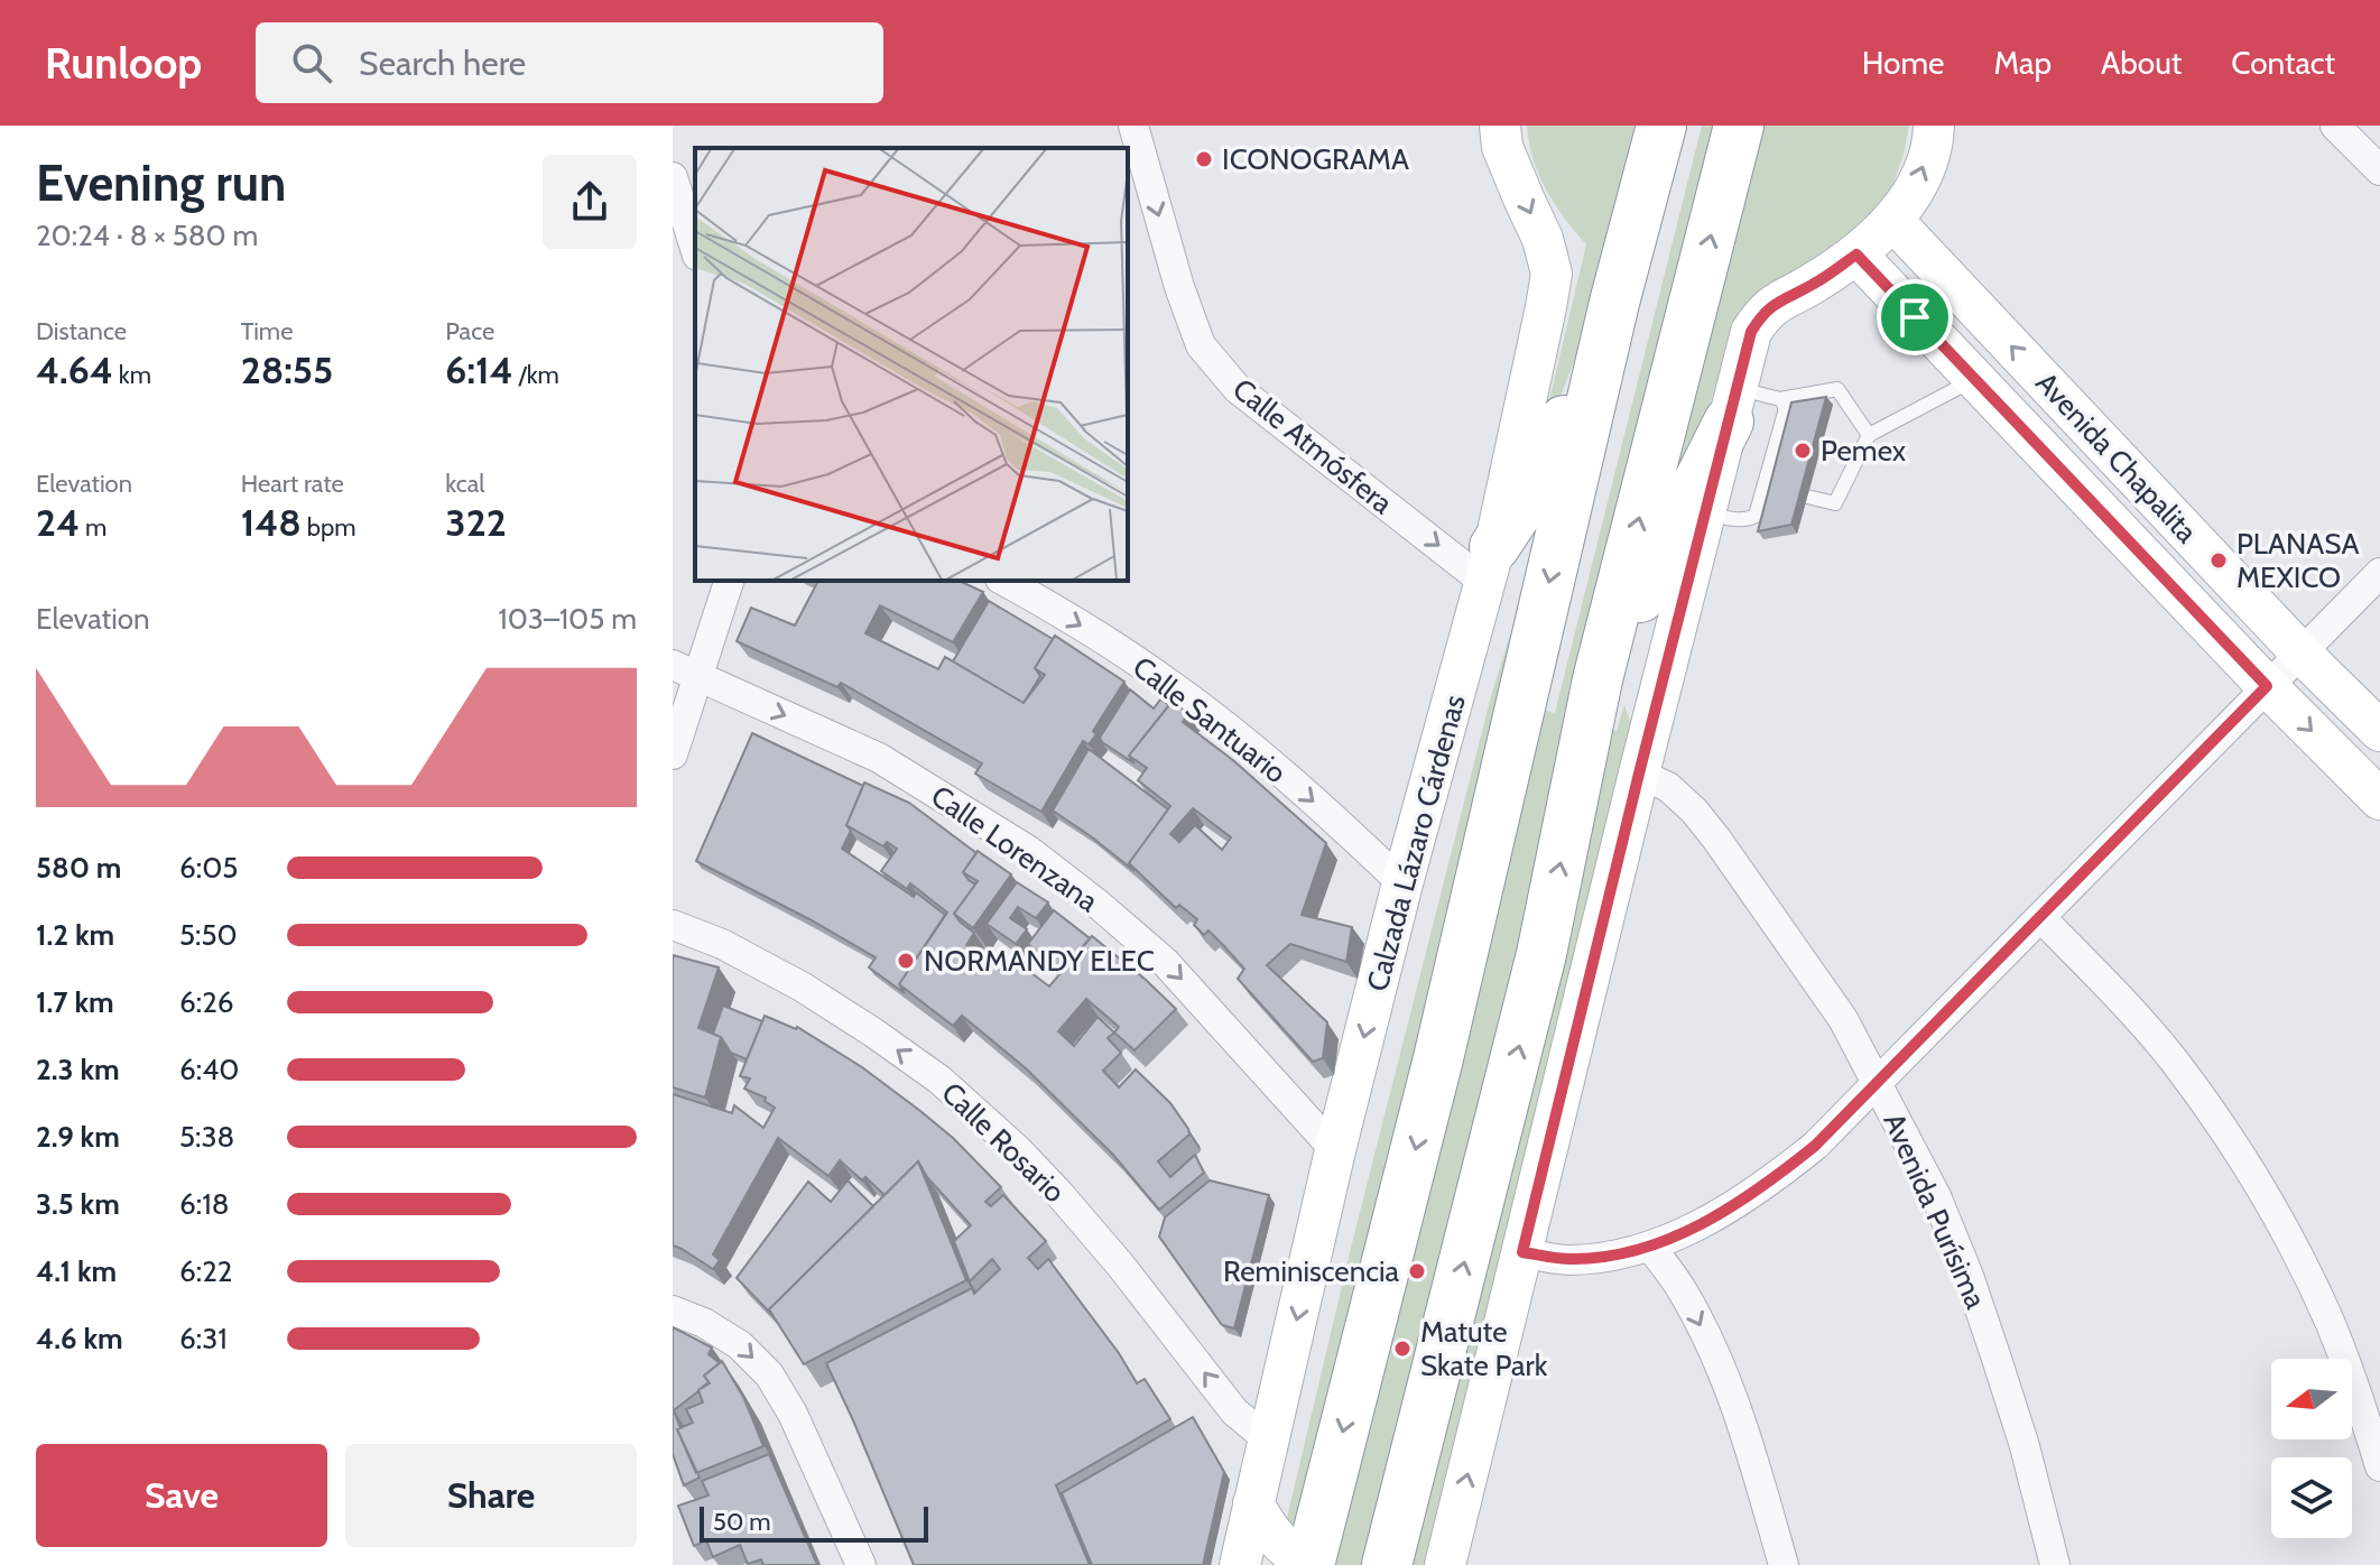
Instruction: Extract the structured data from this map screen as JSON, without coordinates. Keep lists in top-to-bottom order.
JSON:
{
  "streets": {
    "street": [
      "Calle Atmósfera",
      "Avenida Chapalita",
      "Calle Santuario",
      "Calzada Lázaro Cárdenas",
      "Calle Lorenzana",
      "Calle Rosario",
      "Avenida Purísima"
    ]
  },
  "crossings": [
    ["Calle Atmósfera", "Calzada Lázaro Cárdenas"],
    ["Calle Santuario", "Calzada Lázaro Cárdenas"],
    ["Calzada Lázaro Cárdenas", "Calle Lorenzana"],
    ["Calzada Lázaro Cárdenas", "Calle Rosario"]
  ],
  "one_way": [
    "Calle Atmósfera",
    "Calle Santuario",
    "Calle Lorenzana",
    "Calle Rosario"
  ],
  "places": [
    "ICONOGRAMA",
    "Pemex",
    "PLANASA MEXICO",
    "NORMANDY ELEC",
    "Reminiscencia",
    "Matute Skate Park"
  ],
  "scale_bar": "50 m",
  "north": "left",
  "page": {
    "header": "Runloop",
    "search": "Search here",
    "nav": [
      "Home",
      "Map",
      "About",
      "Contact"
    ],
    "heading": ["Evening run", "20:24 · 8 × 580 m"],
    "stats": [
      ["Distance", "4.64 km"],
      ["Time", "28:55"],
      ["Pace", "6:14 /km"],
      ["Elevation", "24 m"],
      ["Heart rate", "148 bpm"],
      ["kcal", "322"]
    ],
    "chart": ["Elevation", "103–105 m"],
    "list": [
      {
        "name": "580 m",
        "note": "6:05"
      },
      {
        "name": "1.2 km",
        "note": "5:50"
      },
      {
        "name": "1.7 km",
        "note": "6:26"
      },
      {
        "name": "2.3 km",
        "note": "6:40"
      },
      {
        "name": "2.9 km",
        "note": "5:38"
      },
      {
        "name": "3.5 km",
        "note": "6:18"
      },
      {
        "name": "4.1 km",
        "note": "6:22"
      },
      {
        "name": "4.6 km",
        "note": "6:31"
      }
    ],
    "buttons": ["Save", "Share"],
    "scale": "50 m"
  }
}
